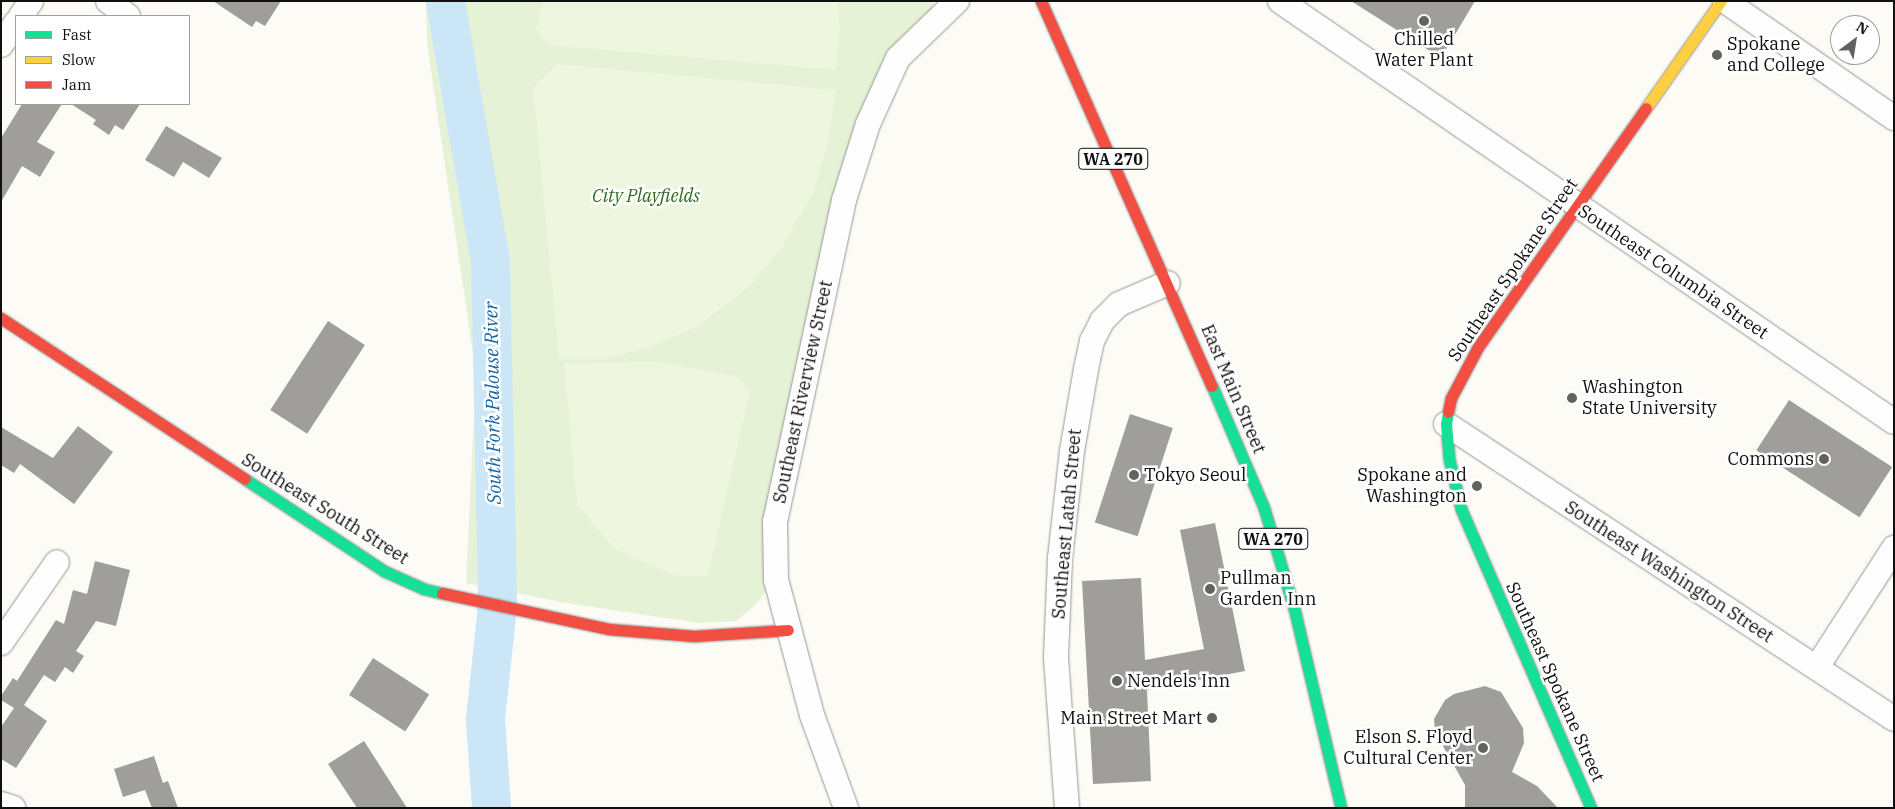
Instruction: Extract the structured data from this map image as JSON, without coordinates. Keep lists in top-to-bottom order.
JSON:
{
  "streets": {
    "street": [
      "WA 270",
      "Southeast Spokane Street",
      "Southeast Columbia Street",
      "East Main Street",
      "Southeast Riverview Street",
      "Southeast South Street",
      "Southeast Latah Street",
      "Southeast Washington Street"
    ]
  },
  "crossings": [
    ["Southeast Spokane Street", "Southeast Columbia Street"],
    ["Southeast Spokane Street", "Southeast Washington Street"],
    ["East Main Street", "Southeast Latah Street"],
    ["Southeast Riverview Street", "Southeast South Street"]
  ],
  "water": ["South Fork Palouse River"],
  "parks": ["City Playfields"],
  "places": [
    "Chilled Water Plant",
    "Spokane and College",
    "Washington State University",
    "Commons",
    "Tokyo Seoul",
    "Spokane and Washington",
    "Pullman Garden Inn",
    "Nendels Inn",
    "Main Street Mart",
    "Elson S. Floyd Cultural Center"
  ],
  "legend": ["Fast", "Slow", "Jam"],
  "north": "top right"
}
